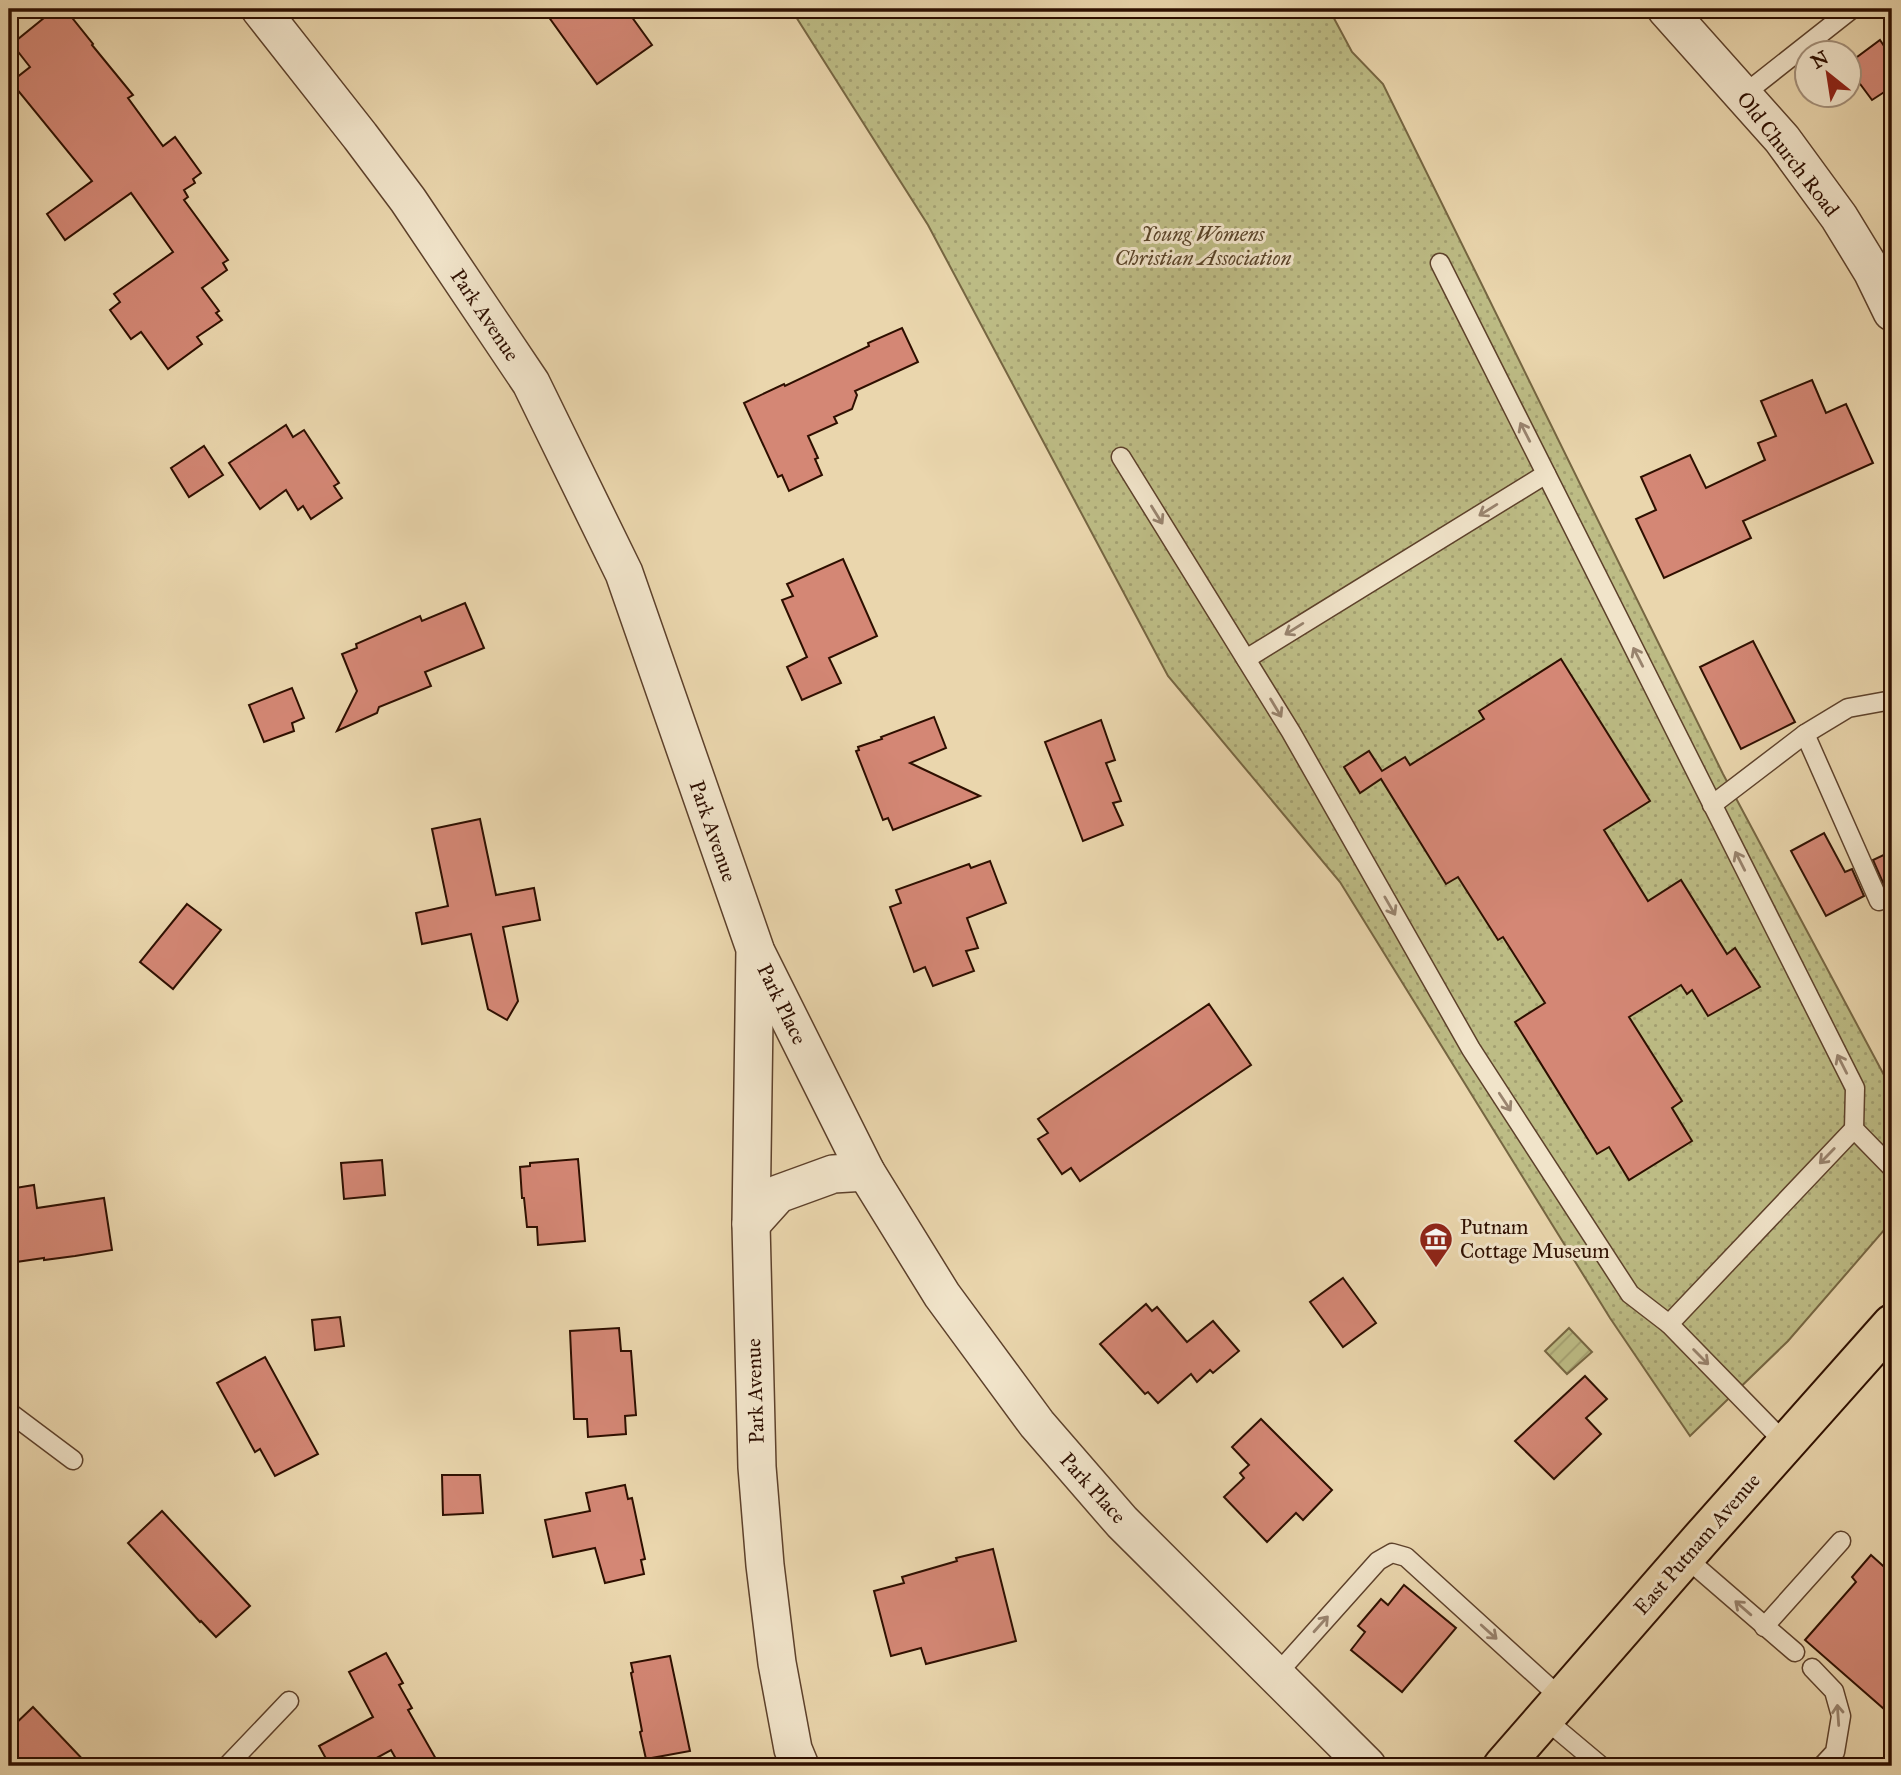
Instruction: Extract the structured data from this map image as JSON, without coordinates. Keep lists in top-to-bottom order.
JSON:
{
  "streets": {
    "main road": ["East Putnam Avenue"],
    "street": ["Old Church Road", "Park Avenue", "Park Place"]
  },
  "crossings": [
    ["Park Avenue", "Park Place"]
  ],
  "parks": ["Young Womens Christian Association"],
  "places": {
    "museum": ["Putnam Cottage Museum"]
  },
  "north": "top left"
}
